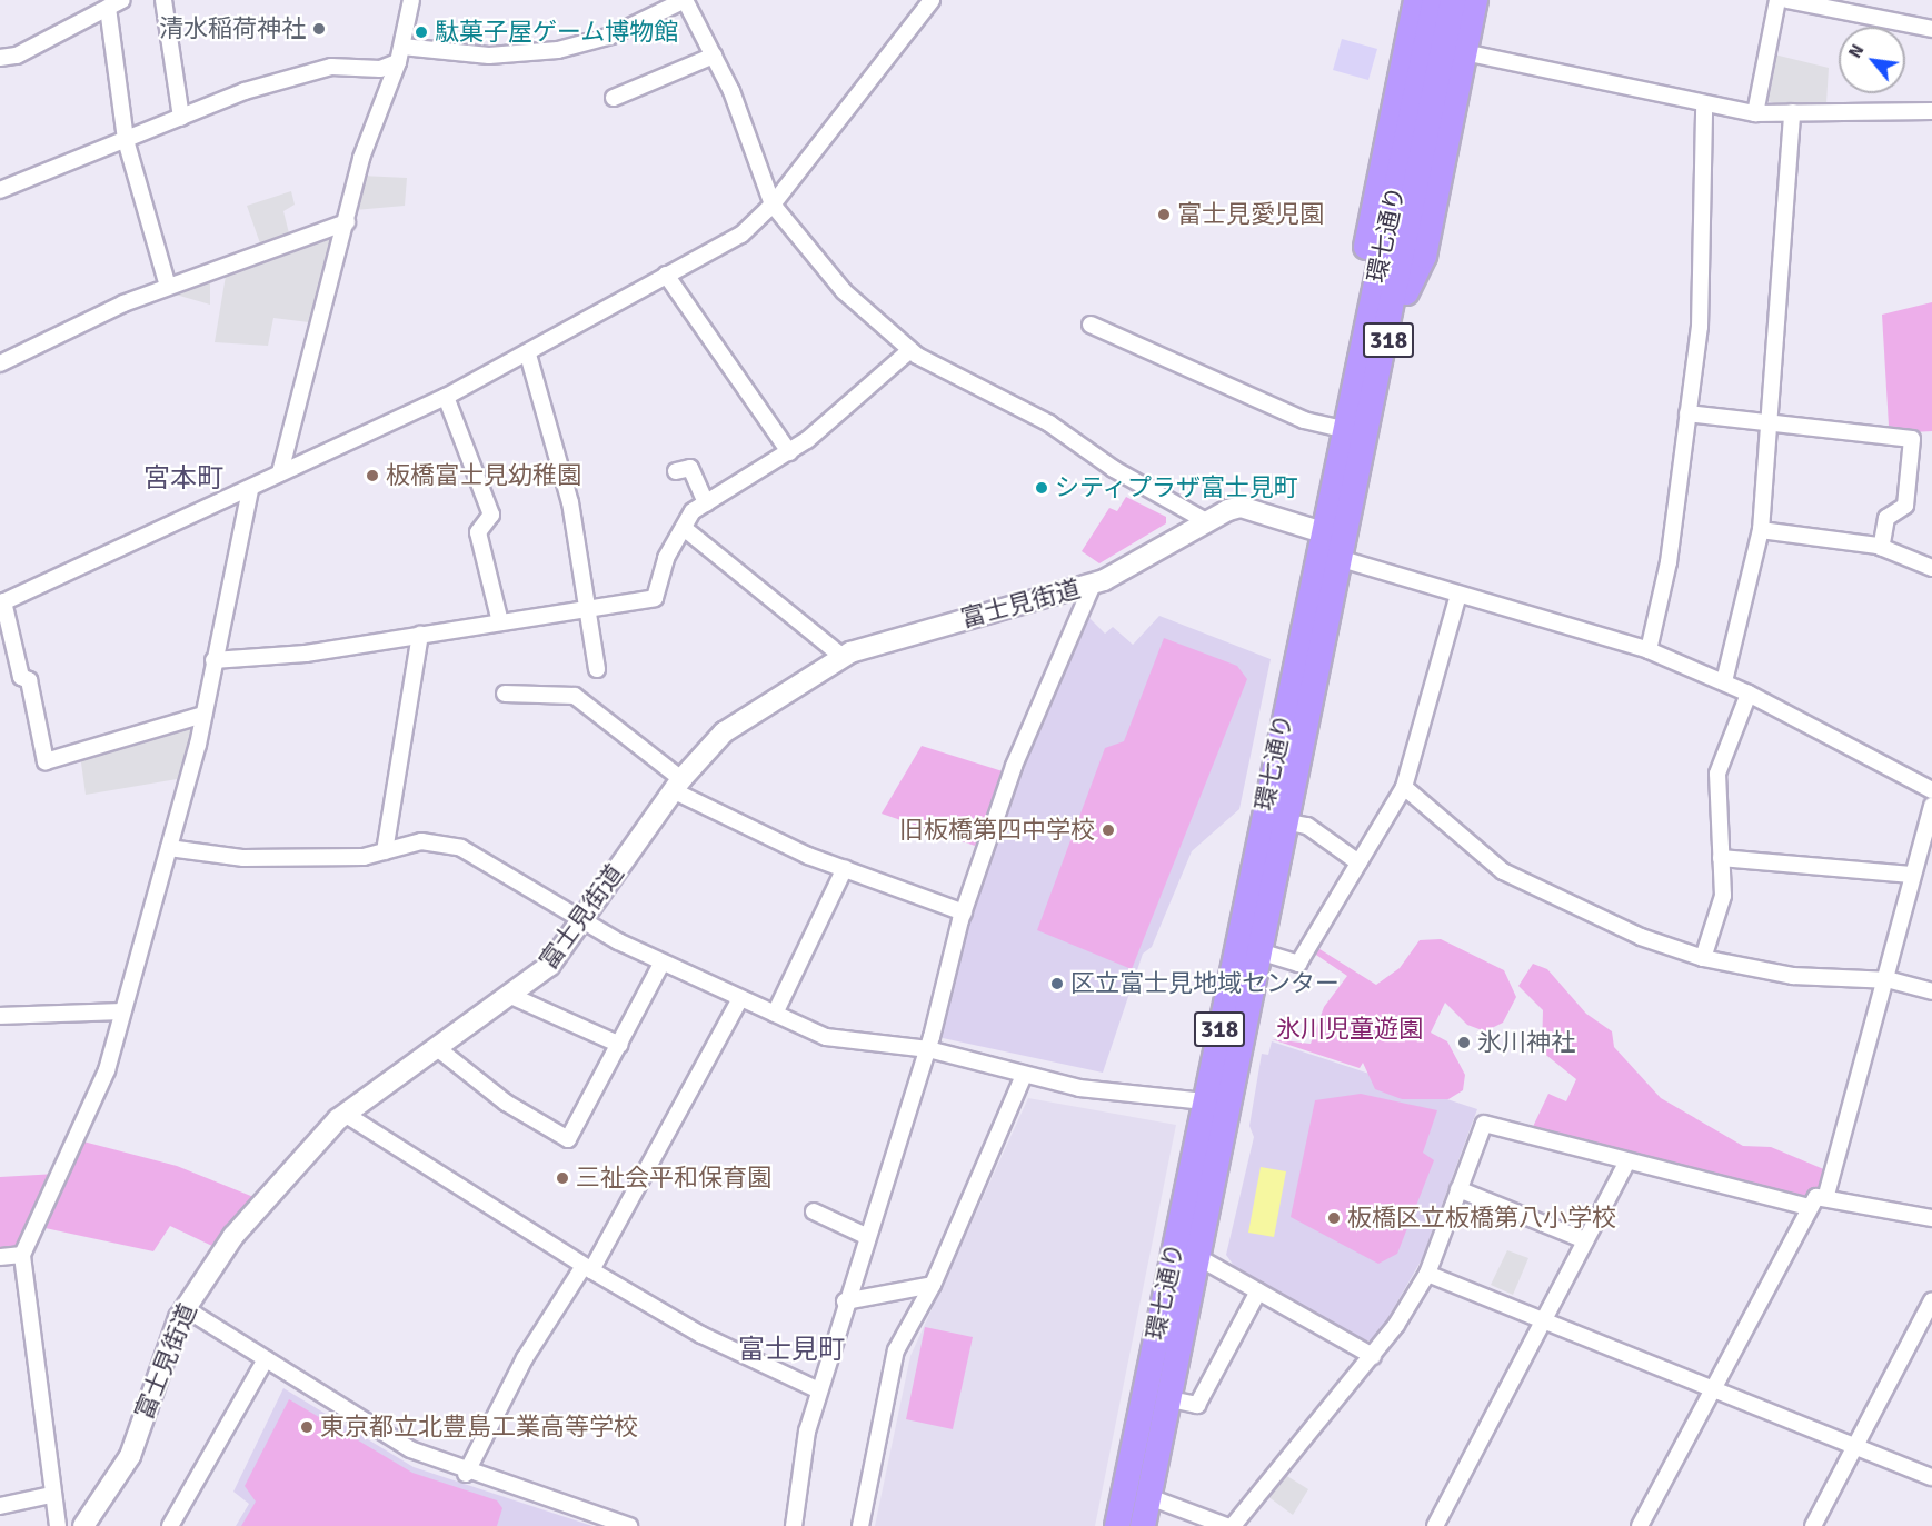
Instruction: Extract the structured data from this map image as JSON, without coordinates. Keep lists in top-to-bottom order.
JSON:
{
  "streets": {
    "main road": ["環七通り", "318"],
    "street": ["富士見街道"]
  },
  "crossings": [
    ["環七通り", "富士見街道"]
  ],
  "districts": ["宮本町", "富士見町"],
  "parks": ["氷川児童遊園"],
  "places": [
    "清水稲荷神社",
    "駄菓子屋ゲーム博物館",
    "富士見愛児園",
    "板橋富士見幼稚園",
    "シティプラザ富士見町",
    "旧板橋第四中学校",
    "区立富士見地域センター",
    "氷川神社",
    "三祉会平和保育園",
    "板橋区立板橋第八小学校",
    "東京都立北豊島工業高等学校"
  ],
  "north": "top left"
}
